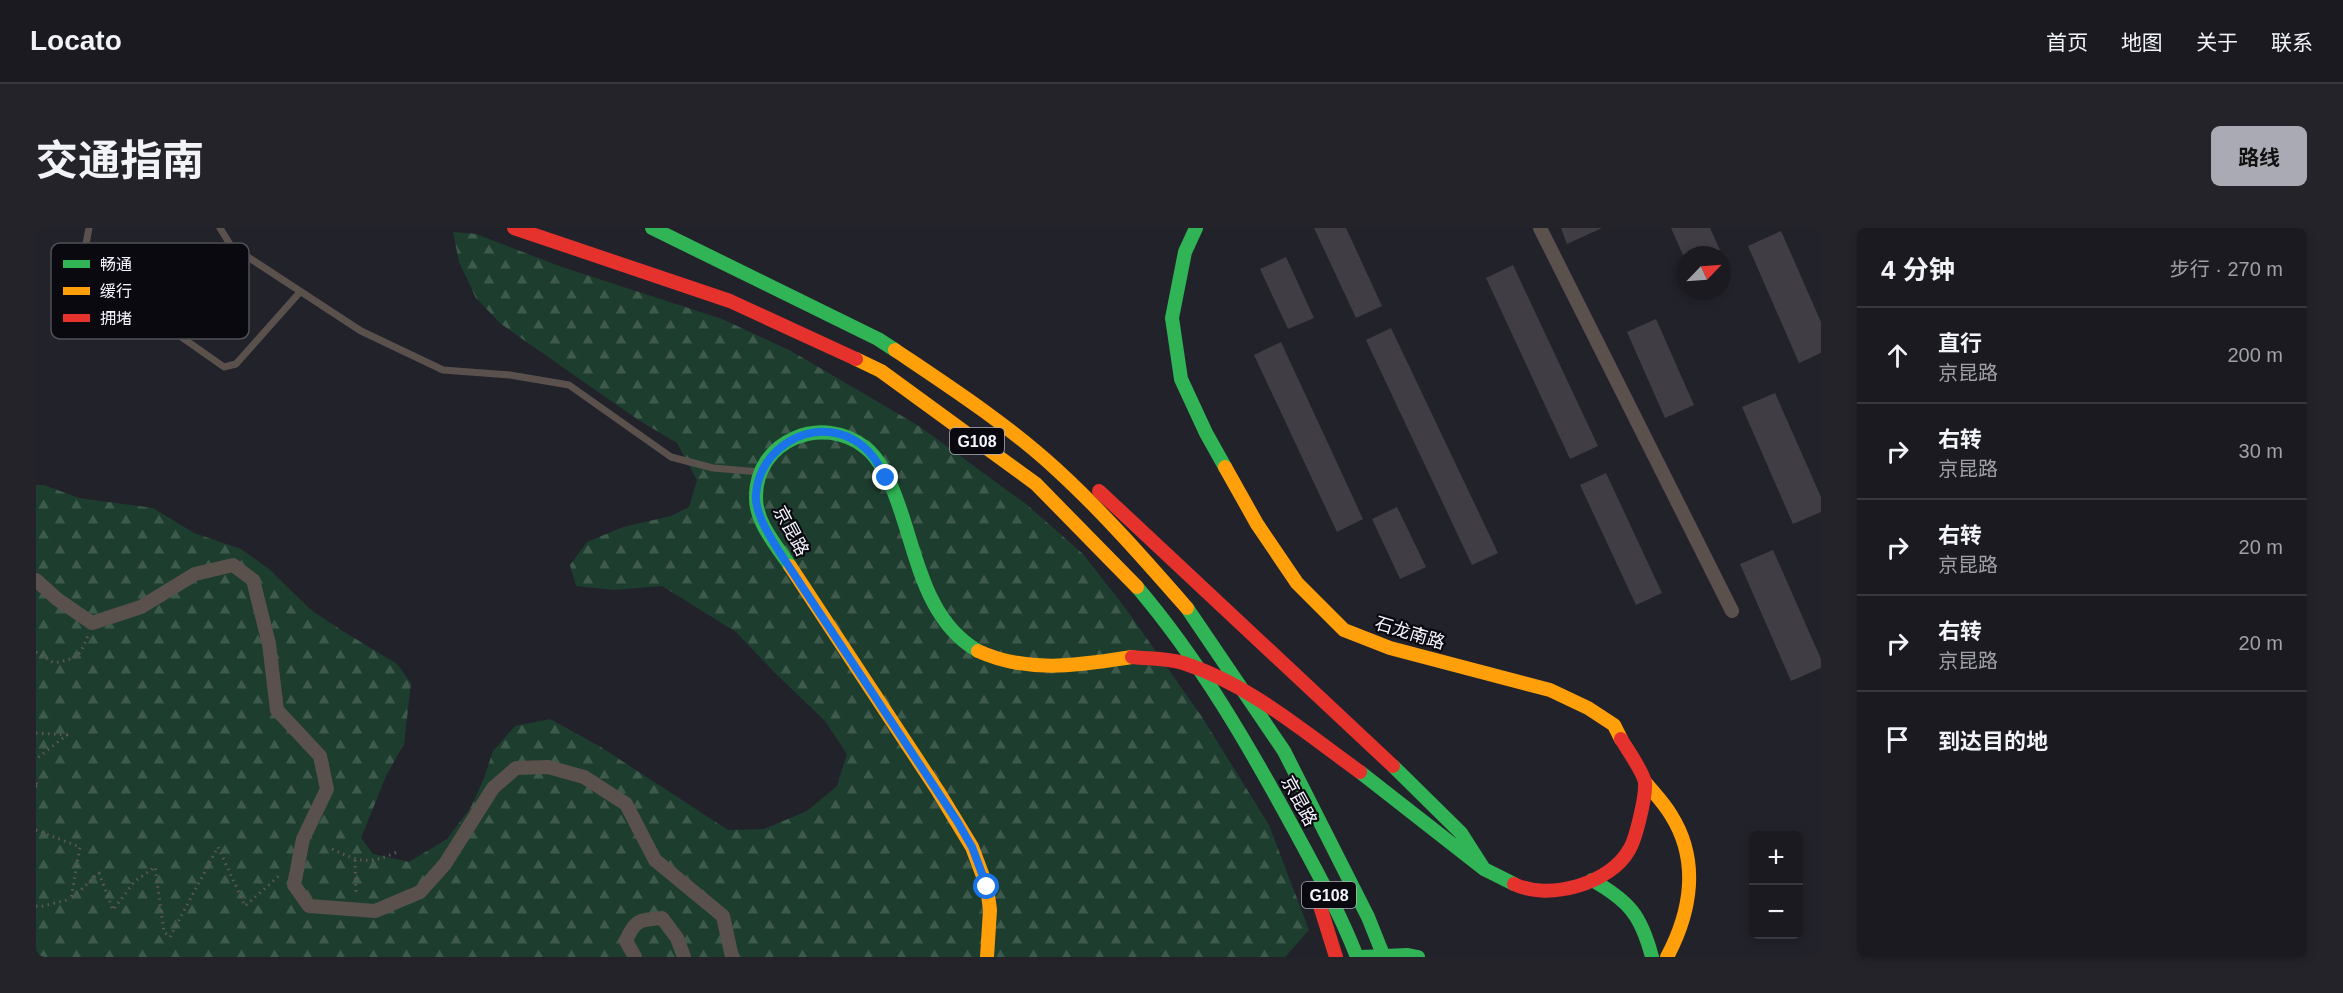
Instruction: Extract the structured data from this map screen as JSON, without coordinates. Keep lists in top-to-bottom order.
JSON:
{
  "streets": {
    "main road": ["G108", "京昆路", "石龙南路"]
  },
  "legend": ["畅通", "缓行", "拥堵"],
  "north": "top right",
  "page": {
    "header": "Locato",
    "nav": [
      "首页",
      "地图",
      "关于",
      "联系"
    ],
    "title": "交通指南",
    "buttons": "路线",
    "heading": ["4 分钟", "步行 · 270 m"],
    "list": [
      ["直行", "京昆路", "200 m"],
      ["右转", "京昆路", "30 m"],
      ["右转", "京昆路", "20 m"],
      ["右转", "京昆路", "20 m"],
      "到达目的地"
    ],
    "map_buttons": ["+", "−"]
  }
}
